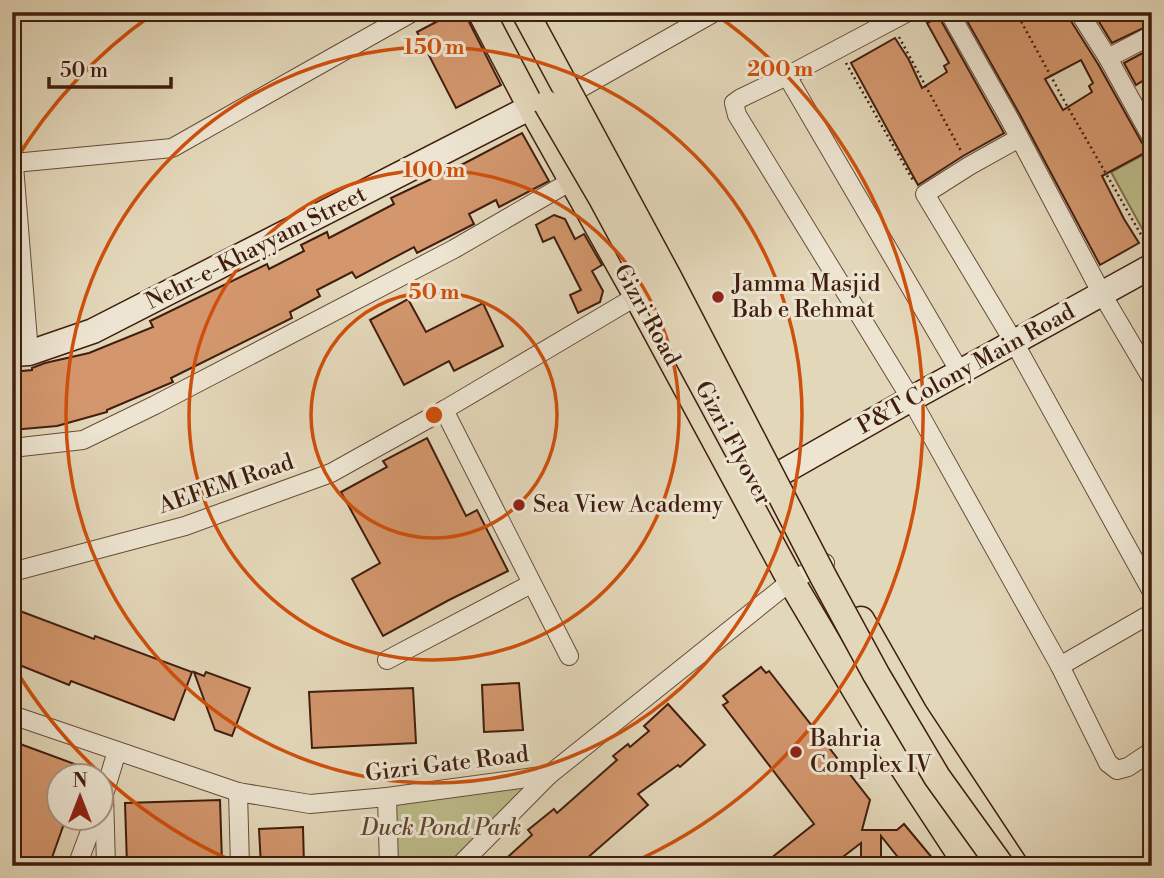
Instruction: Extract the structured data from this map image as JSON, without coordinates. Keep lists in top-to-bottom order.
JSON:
{
  "streets": {
    "main road": ["Gizri Road", "Gizri Flyover"],
    "street": [
      "Nehr-e-Khayyam Street",
      "P&T Colony Main Road",
      "AEFEM Road",
      "Gizri Gate Road"
    ]
  },
  "crossings": [
    ["Nehr-e-Khayyam Street", "Gizri Road"],
    ["Gizri Road", "P&T Colony Main Road"],
    ["Gizri Road", "AEFEM Road"],
    ["Gizri Road", "Gizri Gate Road"]
  ],
  "parks": ["Duck Pond Park"],
  "places": ["Jamma Masjid Bab e Rehmat", "Sea View Academy", "Bahria Complex IV"],
  "scale_bar": "50 m",
  "north": "top",
  "rings": [
    "150 m",
    "200 m",
    "100 m",
    "50 m"
  ]
}
